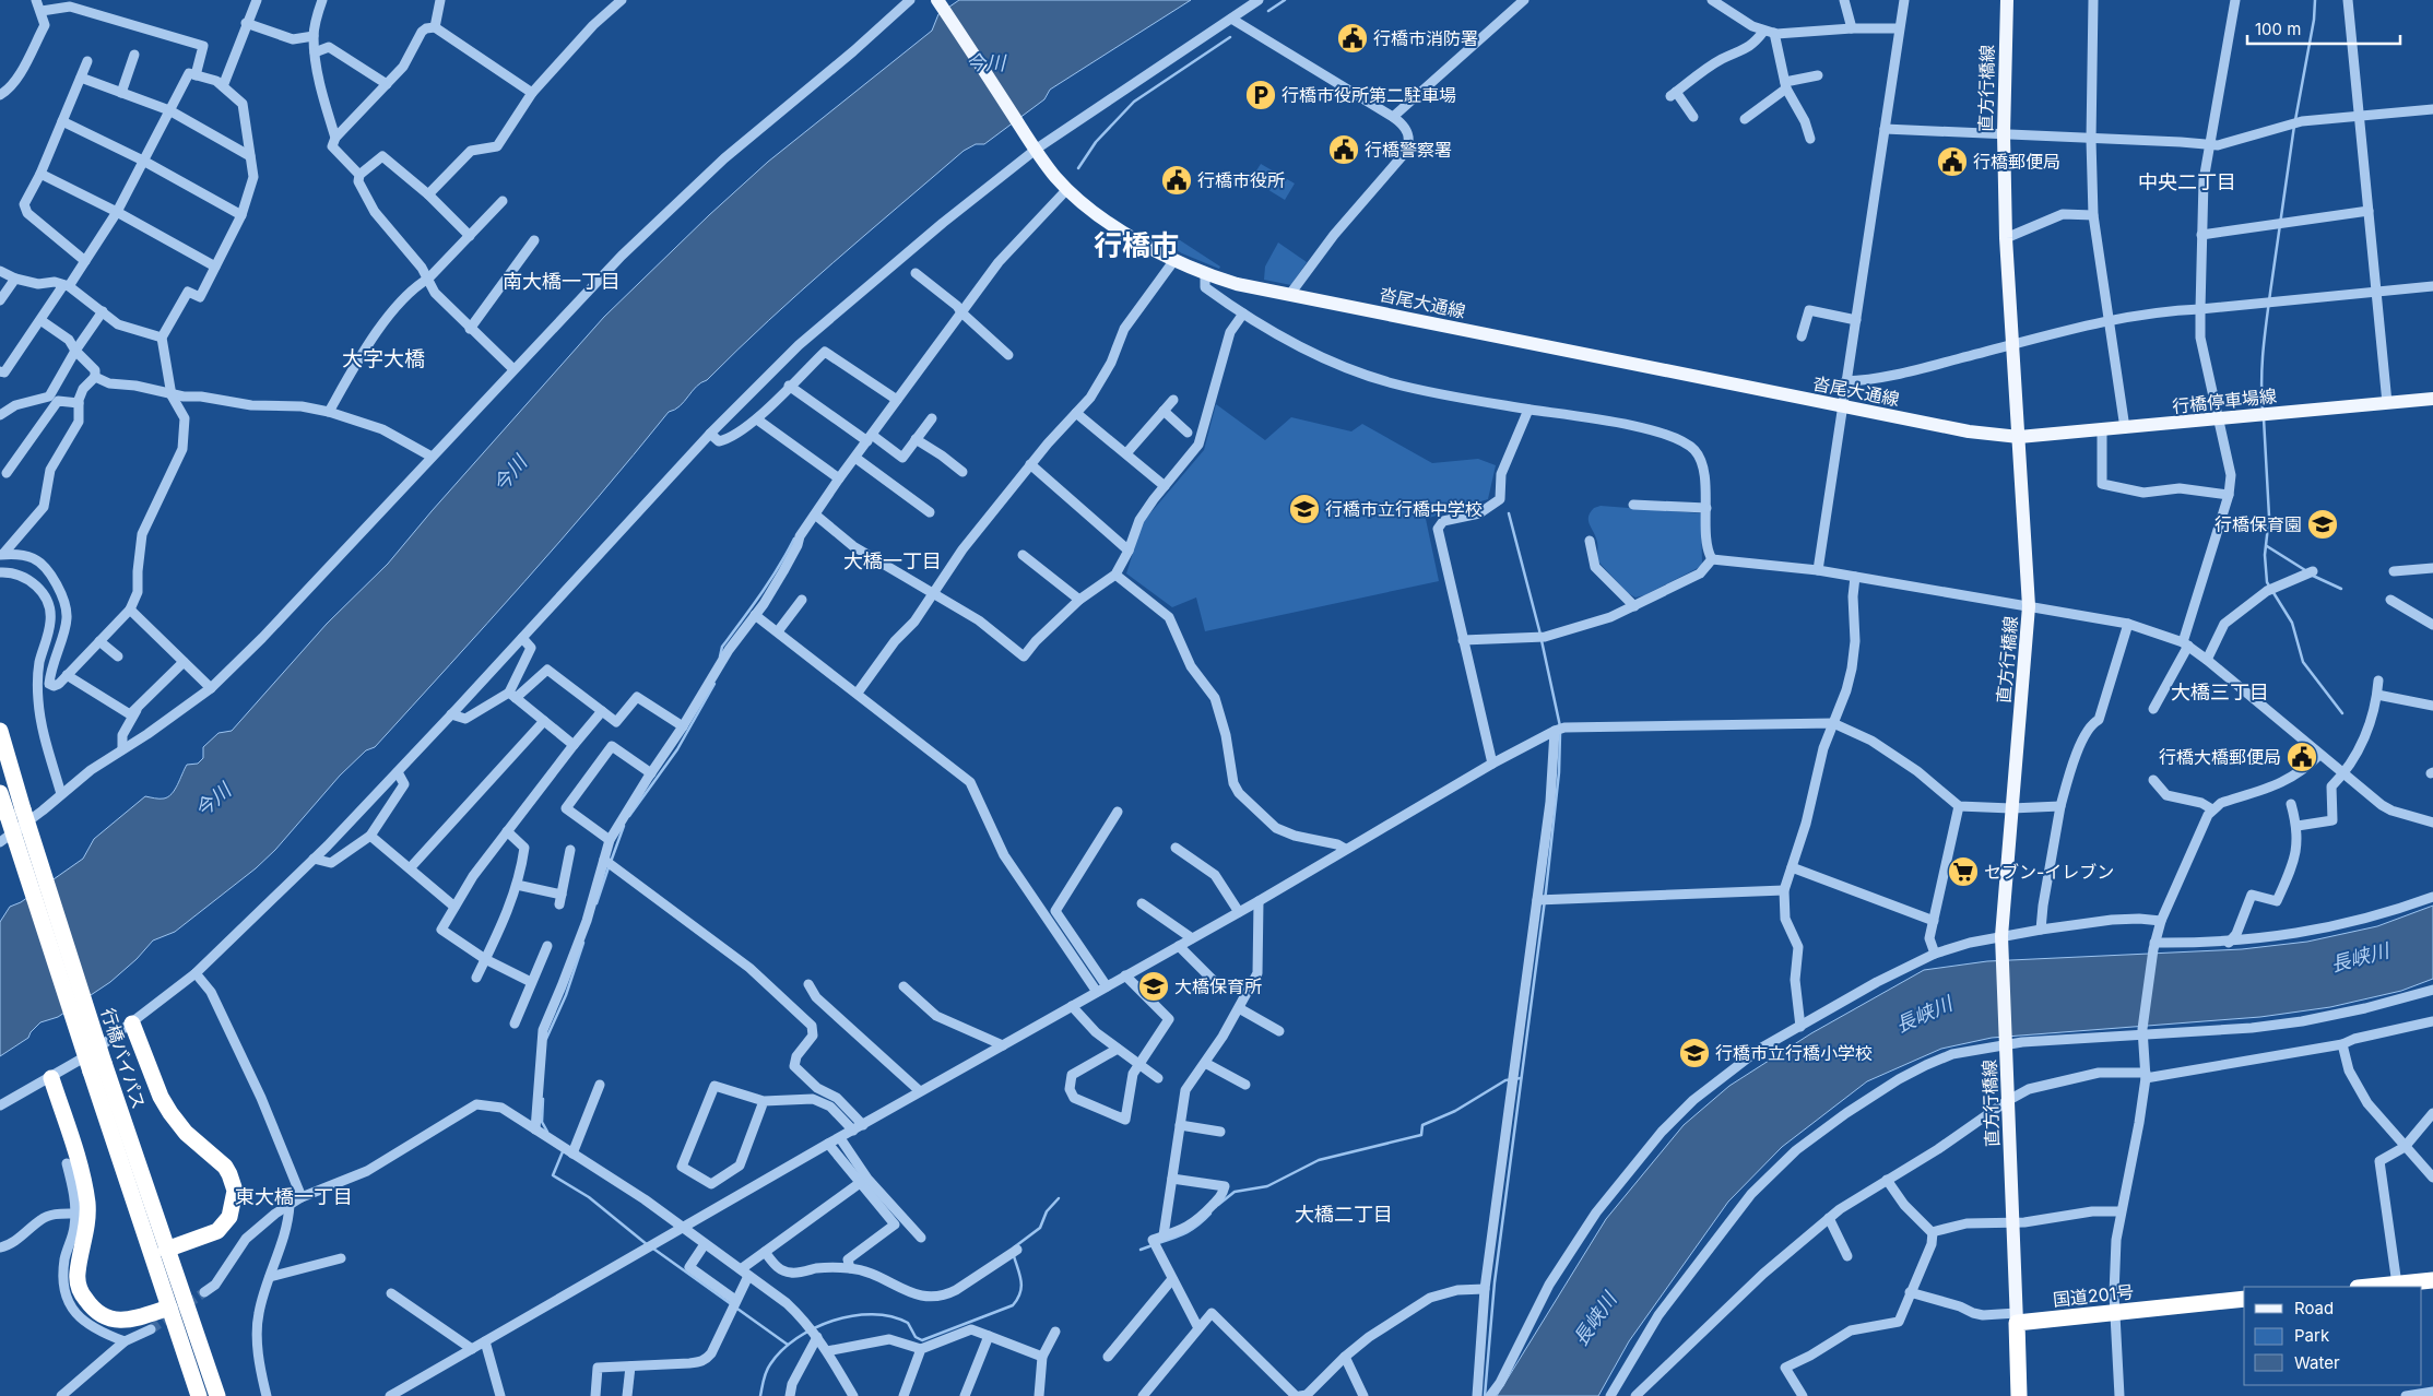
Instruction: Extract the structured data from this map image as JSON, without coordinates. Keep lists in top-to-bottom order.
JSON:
{
  "streets": {
    "highway": ["行橋バイパス", "国道201号"],
    "main road": ["直方行橋線", "沓尾大通線", "行橋停車場線"]
  },
  "crossings": [
    ["直方行橋線", "沓尾大通線"],
    ["直方行橋線", "行橋停車場線"],
    ["直方行橋線", "国道201号"],
    ["沓尾大通線", "行橋停車場線"]
  ],
  "districts": [
    "中央二丁目",
    "行橋市",
    "南大橋一丁目",
    "大字大橋",
    "大橋一丁目",
    "大橋三丁目",
    "東大橋一丁目",
    "大橋二丁目"
  ],
  "water": ["今川", "長峡川"],
  "places": {
    "public building": [
      "行橋市消防署",
      "行橋警察署",
      "行橋郵便局",
      "行橋市役所",
      "行橋大橋郵便局"
    ],
    "parking": ["行橋市役所第二駐車場"],
    "school or university": [
      "行橋市立行橋中学校",
      "行橋保育園",
      "大橋保育所",
      "行橋市立行橋小学校"
    ],
    "supermarket": ["セブン-イレブン"]
  },
  "legend": ["Road", "Park", "Water"],
  "scale_bar": "100 m"
}
